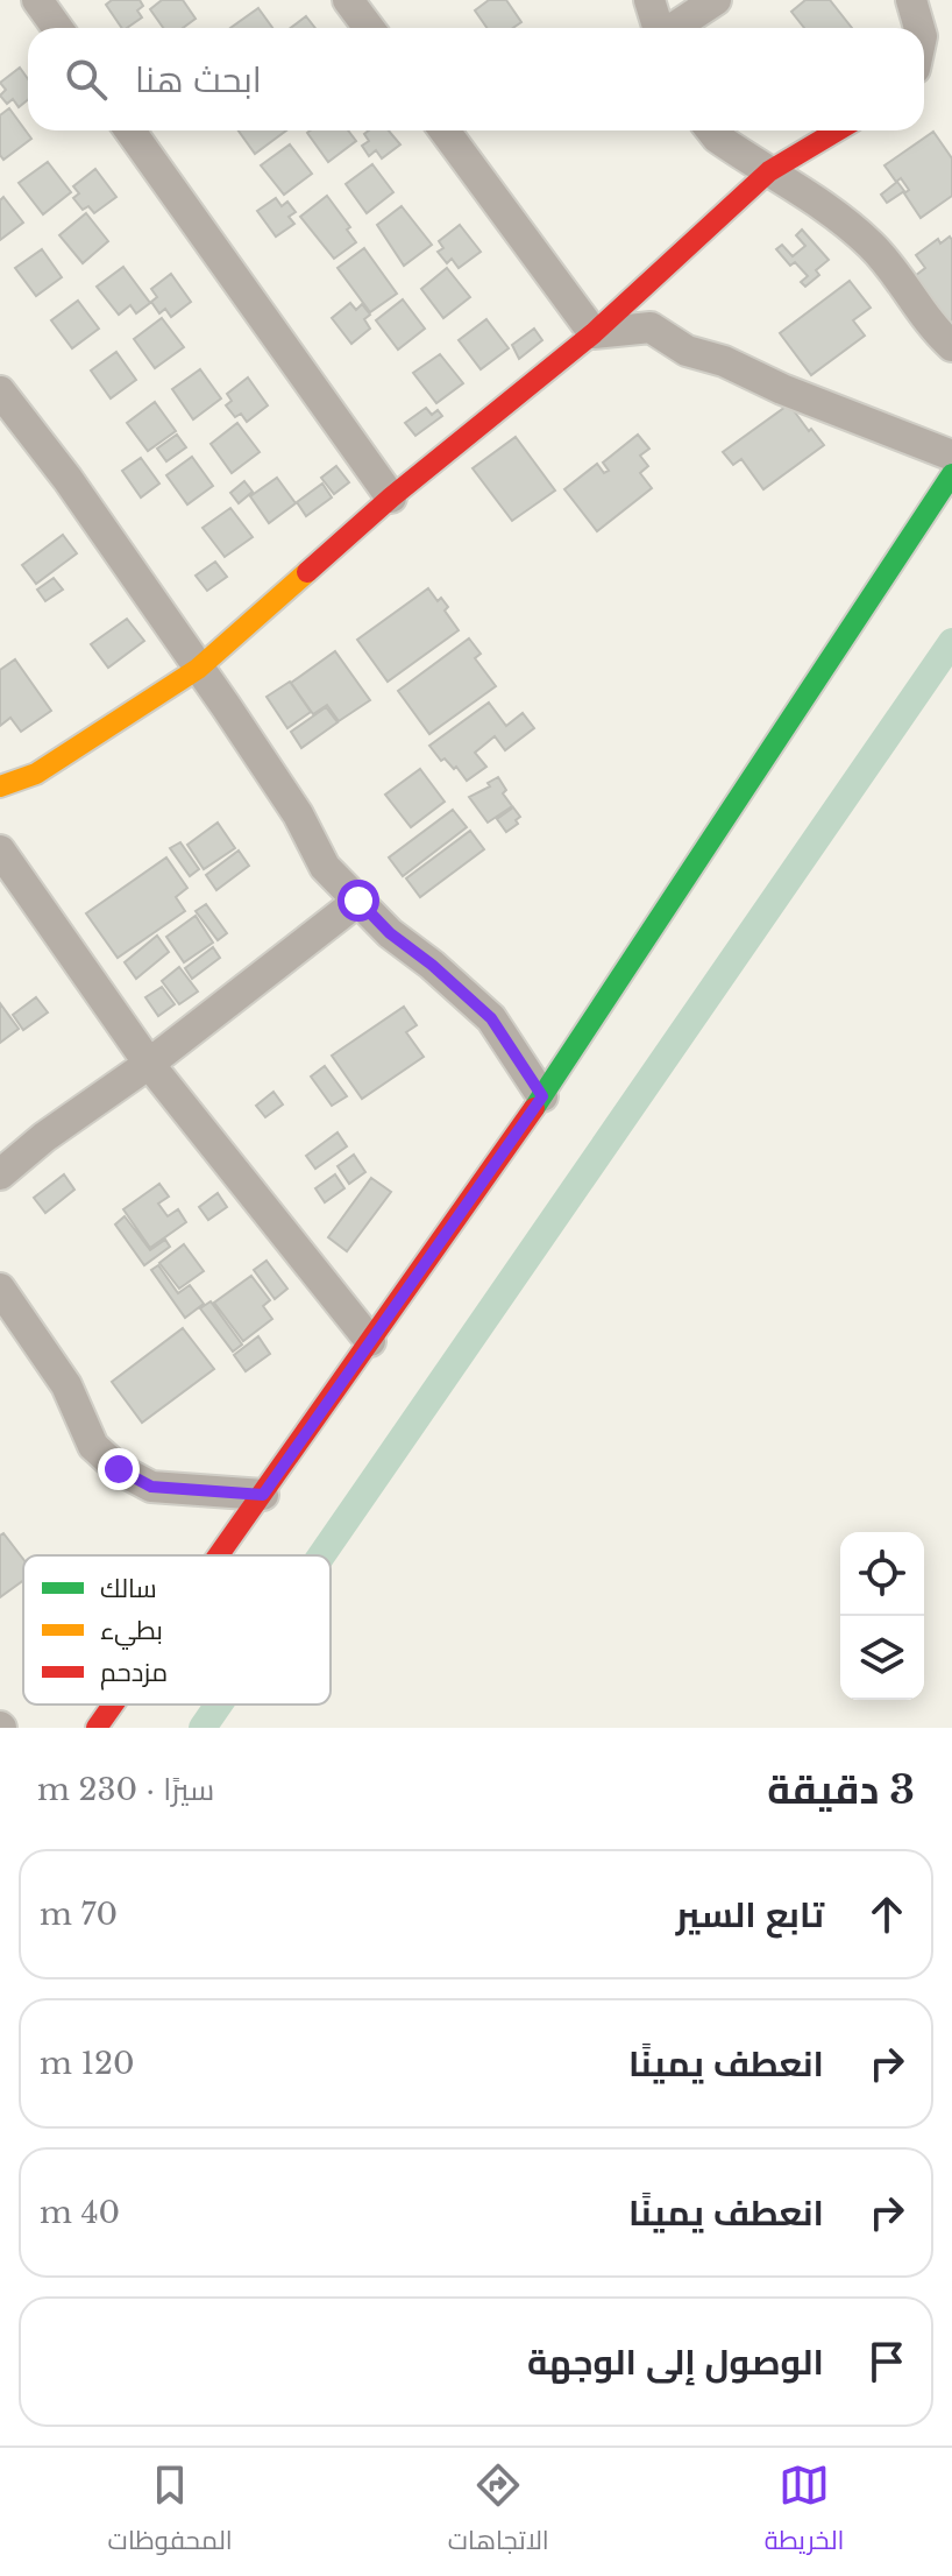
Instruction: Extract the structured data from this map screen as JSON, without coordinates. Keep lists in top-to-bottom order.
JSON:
{
  "legend": ["سالك", "بطيء", "مزدحم"],
  "page": {
    "search": "ابحث هنا",
    "heading": ["3 دقيقة", "سيرًا · 230 m"],
    "list": [
      ["تابع السير", "70 m"],
      ["انعطف يمينًا", "120 m"],
      ["انعطف يمينًا", "40 m"],
      "الوصول إلى الوجهة"
    ],
    "nav": ["الخريطة", "الاتجاهات", "المحفوظات"]
  }
}
